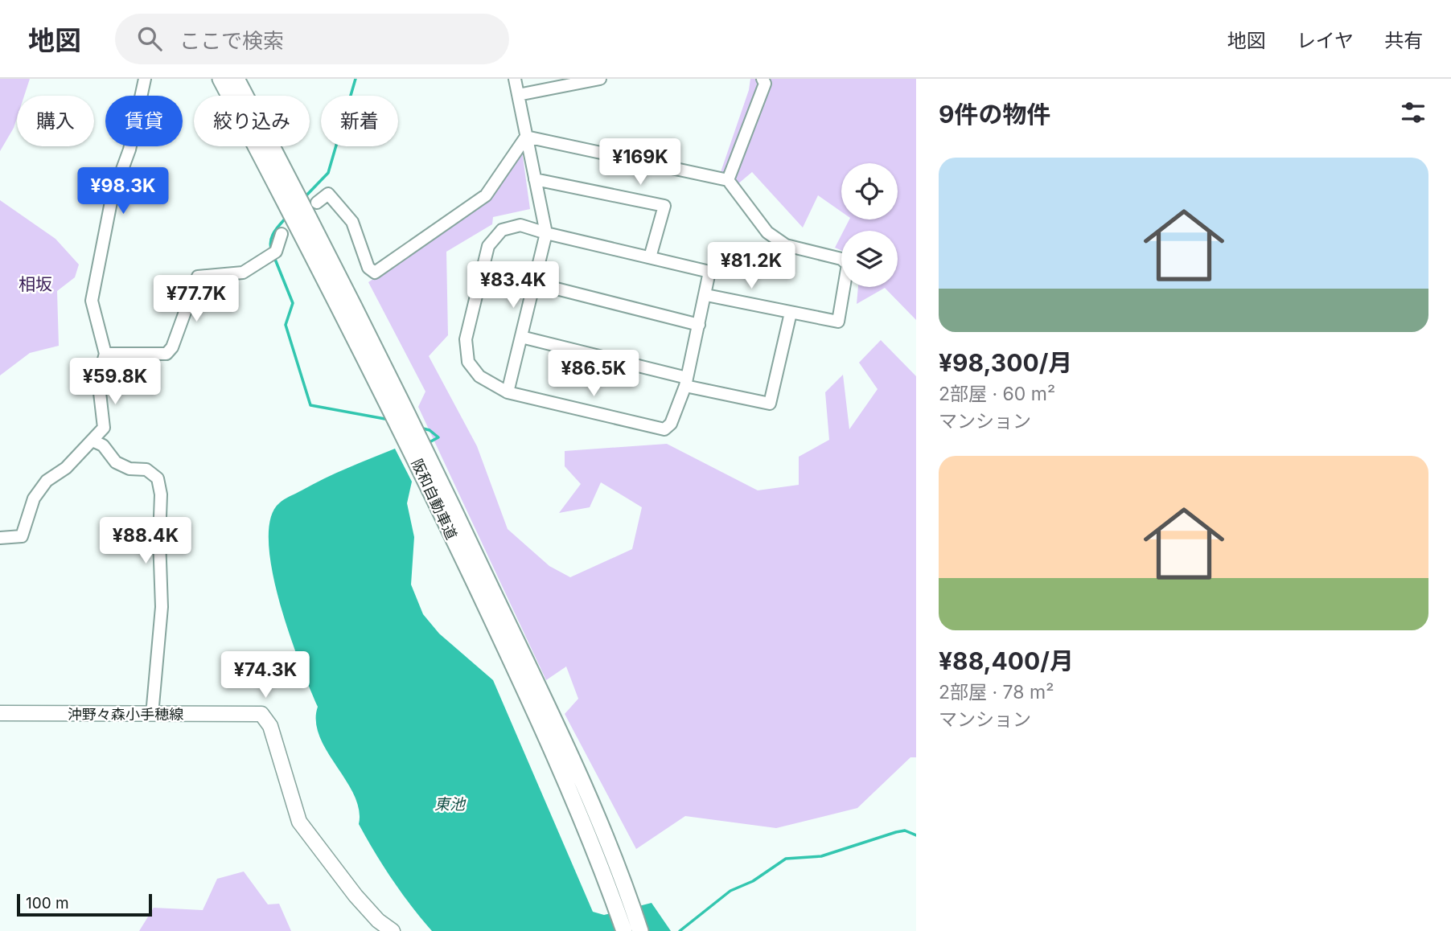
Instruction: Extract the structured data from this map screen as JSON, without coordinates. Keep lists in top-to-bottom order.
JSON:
{
  "streets": {
    "highway": ["阪和自動車道"],
    "main road": ["沖野々森小手穂線"]
  },
  "districts": ["相坂"],
  "water": ["東池"],
  "scale_bar": "100 m",
  "page": {
    "header": "地図",
    "search": "ここで検索",
    "nav": ["地図", "レイヤ", "共有"],
    "heading": "9件の物件",
    "chip": [
      "購入",
      "賃貸",
      "絞り込み",
      "新着"
    ],
    "price": [
      "¥169K",
      "¥98.3K",
      "¥81.2K",
      "¥83.4K",
      "¥77.7K",
      "¥86.5K",
      "¥59.8K",
      "¥88.4K",
      "¥74.3K"
    ],
    "list": [
      {
        "name": "¥98,300/月",
        "note": "2部屋 · 60 m² · マンション"
      },
      {
        "name": "¥88,400/月",
        "note": "2部屋 · 78 m² · マンション"
      }
    ],
    "scale": "100 m"
  }
}
